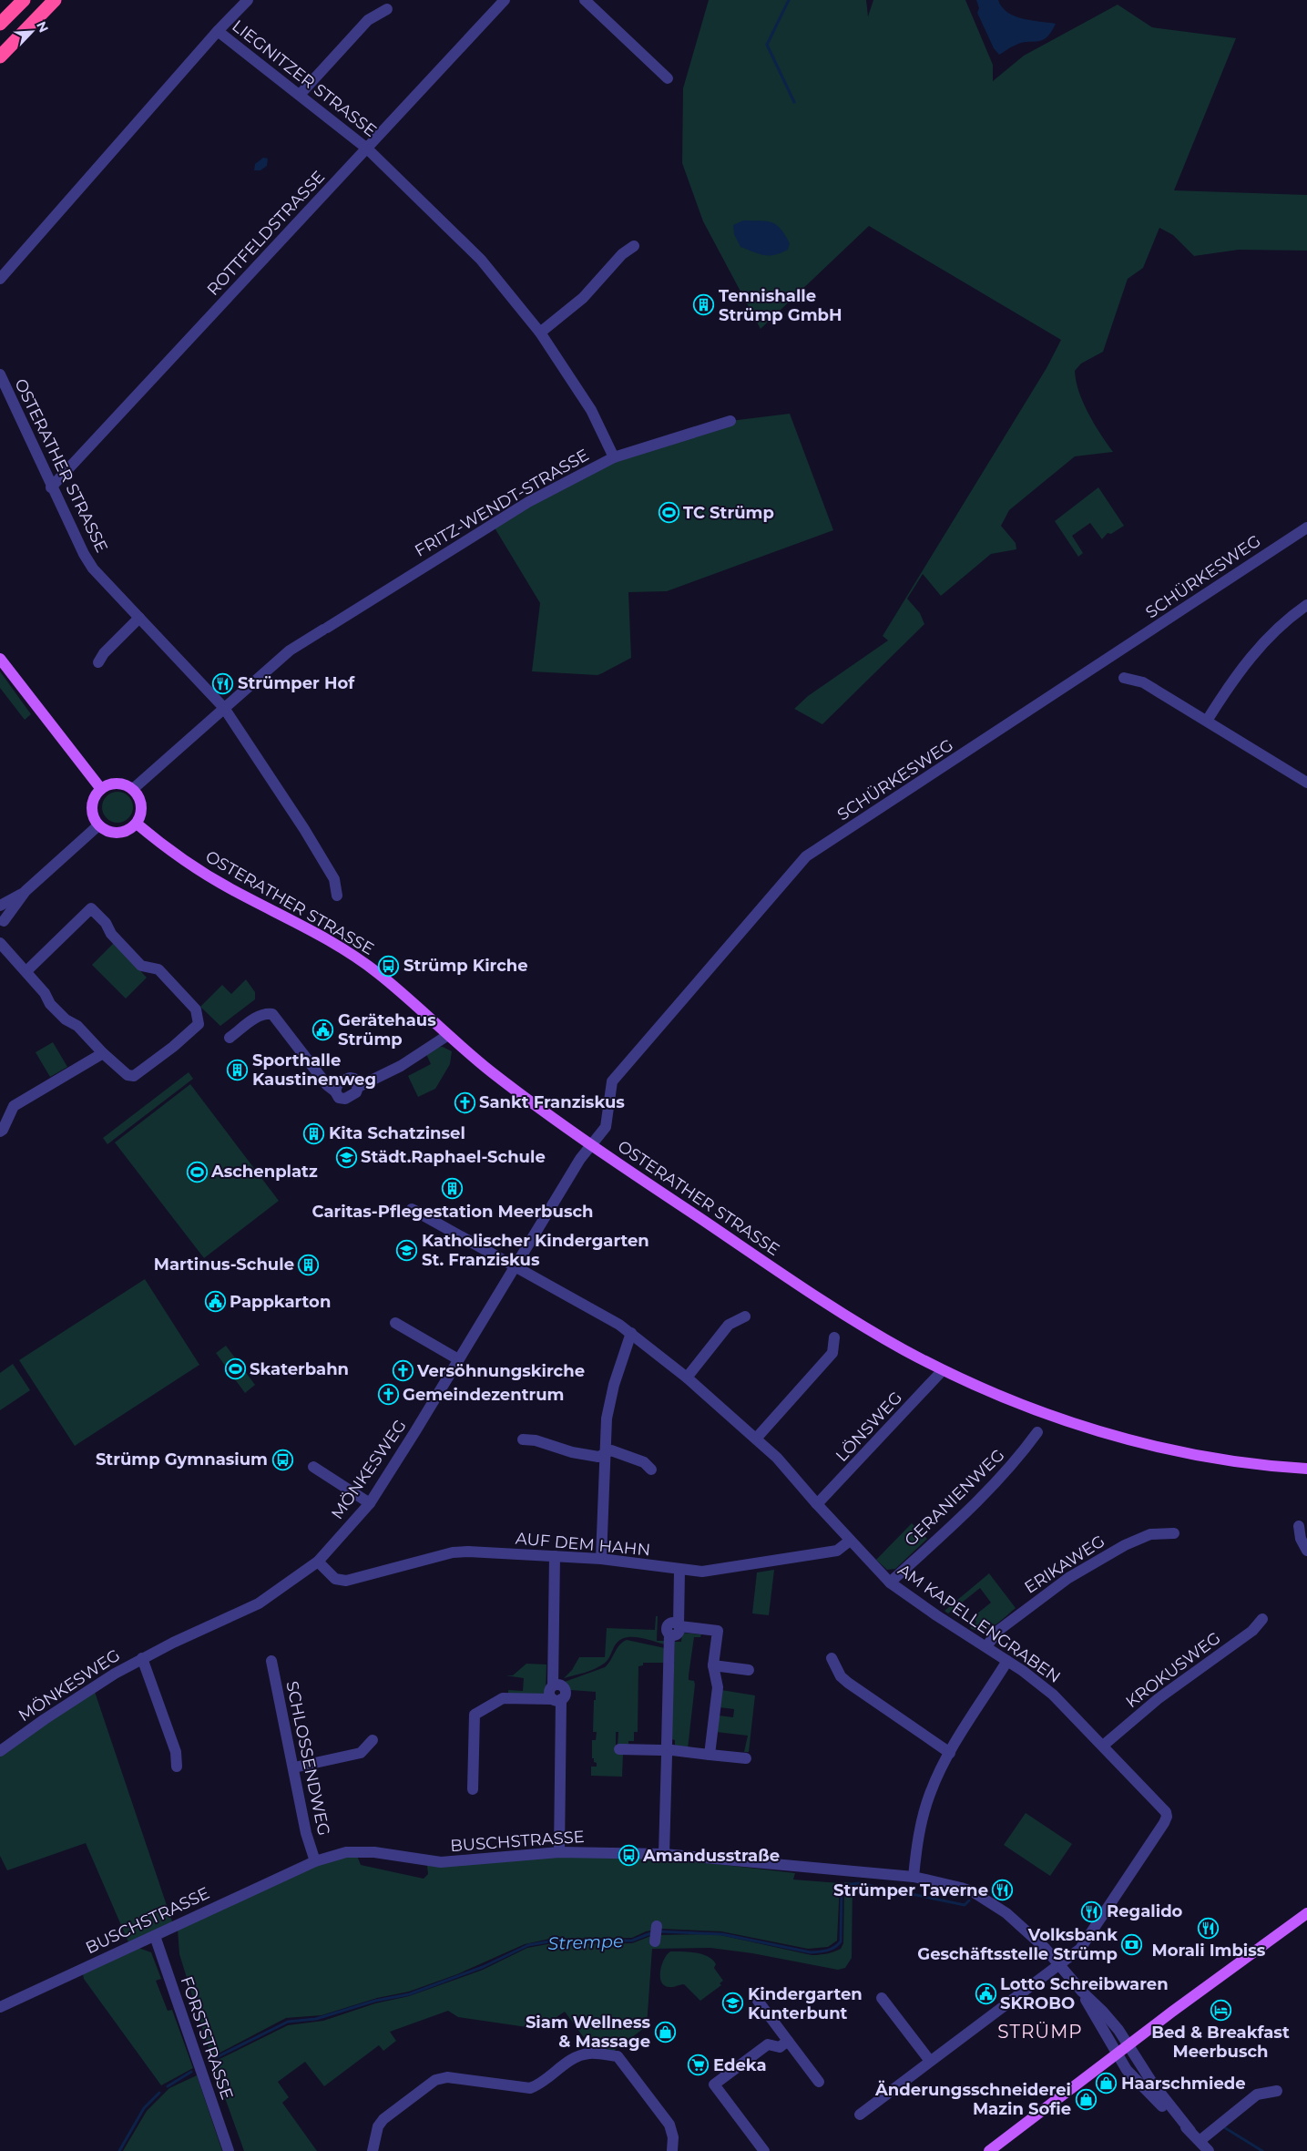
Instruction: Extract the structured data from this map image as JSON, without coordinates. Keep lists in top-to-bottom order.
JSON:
{
  "streets": {
    "main road": ["OSTERATHER STRASSE"],
    "street": [
      "LIEGNITZER STRASSE",
      "ROTTFELDSTRASSE",
      "FRITZ-WENDT-STRASSE",
      "SCHÜRKESWEG",
      "LÖNSWEG",
      "MÖNKESWEG",
      "GERANIENWEG",
      "AUF DEM HAHN",
      "ERIKAWEG",
      "AM KAPELLENGRABEN",
      "KROKUSWEG",
      "SCHLOSSENDWEG",
      "BUSCHSTRASSE",
      "FORSTSTRASSE"
    ]
  },
  "crossings": [
    ["LIEGNITZER STRASSE", "ROTTFELDSTRASSE"],
    ["LIEGNITZER STRASSE", "FRITZ-WENDT-STRASSE"],
    ["ROTTFELDSTRASSE", "OSTERATHER STRASSE"],
    ["OSTERATHER STRASSE", "FRITZ-WENDT-STRASSE"],
    ["OSTERATHER STRASSE", "SCHÜRKESWEG"],
    ["OSTERATHER STRASSE", "LÖNSWEG"],
    ["OSTERATHER STRASSE", "MÖNKESWEG"],
    ["SCHÜRKESWEG", "MÖNKESWEG"],
    ["LÖNSWEG", "AM KAPELLENGRABEN"],
    ["MÖNKESWEG", "AUF DEM HAHN"],
    ["MÖNKESWEG", "AM KAPELLENGRABEN"],
    ["GERANIENWEG", "AM KAPELLENGRABEN"],
    ["AUF DEM HAHN", "AM KAPELLENGRABEN"],
    ["ERIKAWEG", "AM KAPELLENGRABEN"],
    ["AM KAPELLENGRABEN", "KROKUSWEG"],
    ["AM KAPELLENGRABEN", "BUSCHSTRASSE"],
    ["SCHLOSSENDWEG", "BUSCHSTRASSE"],
    ["BUSCHSTRASSE", "FORSTSTRASSE"]
  ],
  "districts": ["STRÜMP"],
  "water": ["Strempe"],
  "places": {
    "building": [
      "Tennishalle Strümp GmbH",
      "Sporthalle Kaustinenweg",
      "Kita Schatzinsel",
      "Caritas-Pflegestation Meerbusch",
      "Martinus-Schule"
    ],
    "sports": ["TC Strümp", "Aschenplatz", "Skaterbahn"],
    "restaurant": [
      "Strümper Hof",
      "Strümper Taverne",
      "Regalido",
      "Morali Imbiss"
    ],
    "bus stop": ["Strümp Kirche", "Strümp Gymnasium", "Amandusstraße"],
    "public building": ["Gerätehaus Strümp", "Pappkarton", "Lotto Schreibwaren SKROBO"],
    "church": ["Sankt Franziskus", "Versöhnungskirche", "Gemeindezentrum"],
    "school or university": ["Städt.Raphael-Schule", "Katholischer Kindergarten St. Franziskus", "Kindergarten Kunterbunt"],
    "bank": ["Volksbank Geschäftsstelle Strümp"],
    "hotel": ["Bed & Breakfast Meerbusch"],
    "shop": ["Siam Wellness & Massage", "Haarschmiede", "Änderungsschneiderei Mazin Sofie"],
    "supermarket": ["Edeka"]
  },
  "north": "top right"
}
